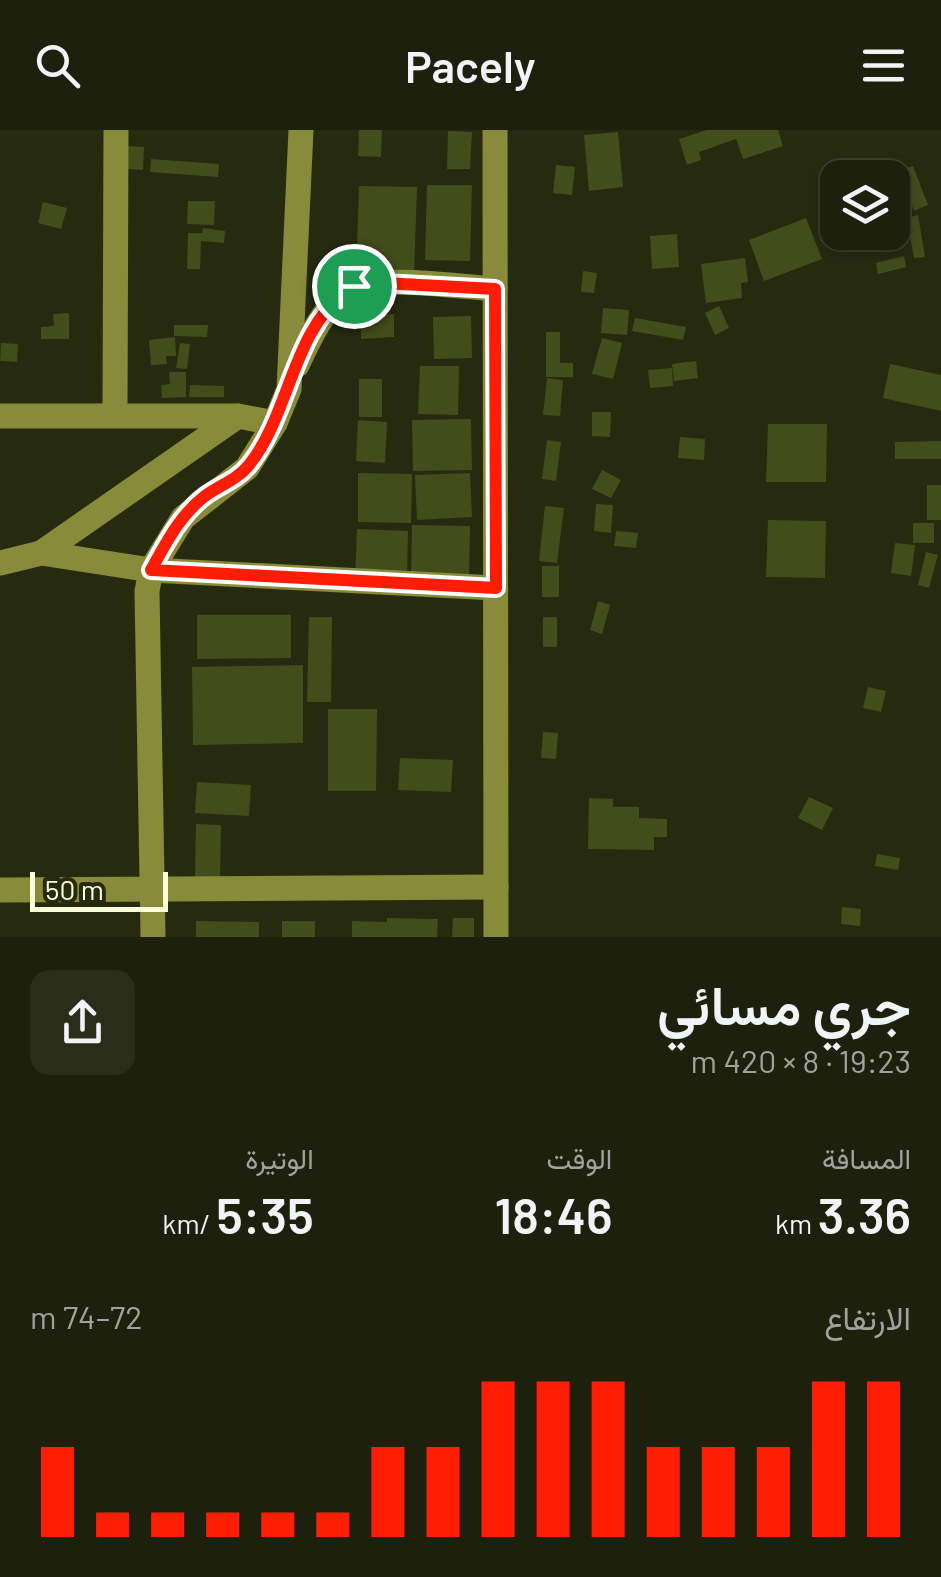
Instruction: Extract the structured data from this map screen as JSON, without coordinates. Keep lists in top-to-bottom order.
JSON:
{
  "scale_bar": "50 m",
  "page": {
    "header": "Pacely",
    "scale": "50 m",
    "heading": ["جري مسائي", "19:23 · 8 × 420 m"],
    "stats": [
      ["المسافة", "3.36 km"],
      ["الوقت", "18:46"],
      ["الوتيرة", "5:35 /km"]
    ],
    "chart": ["الارتفاع", "72–74 m"]
  }
}
